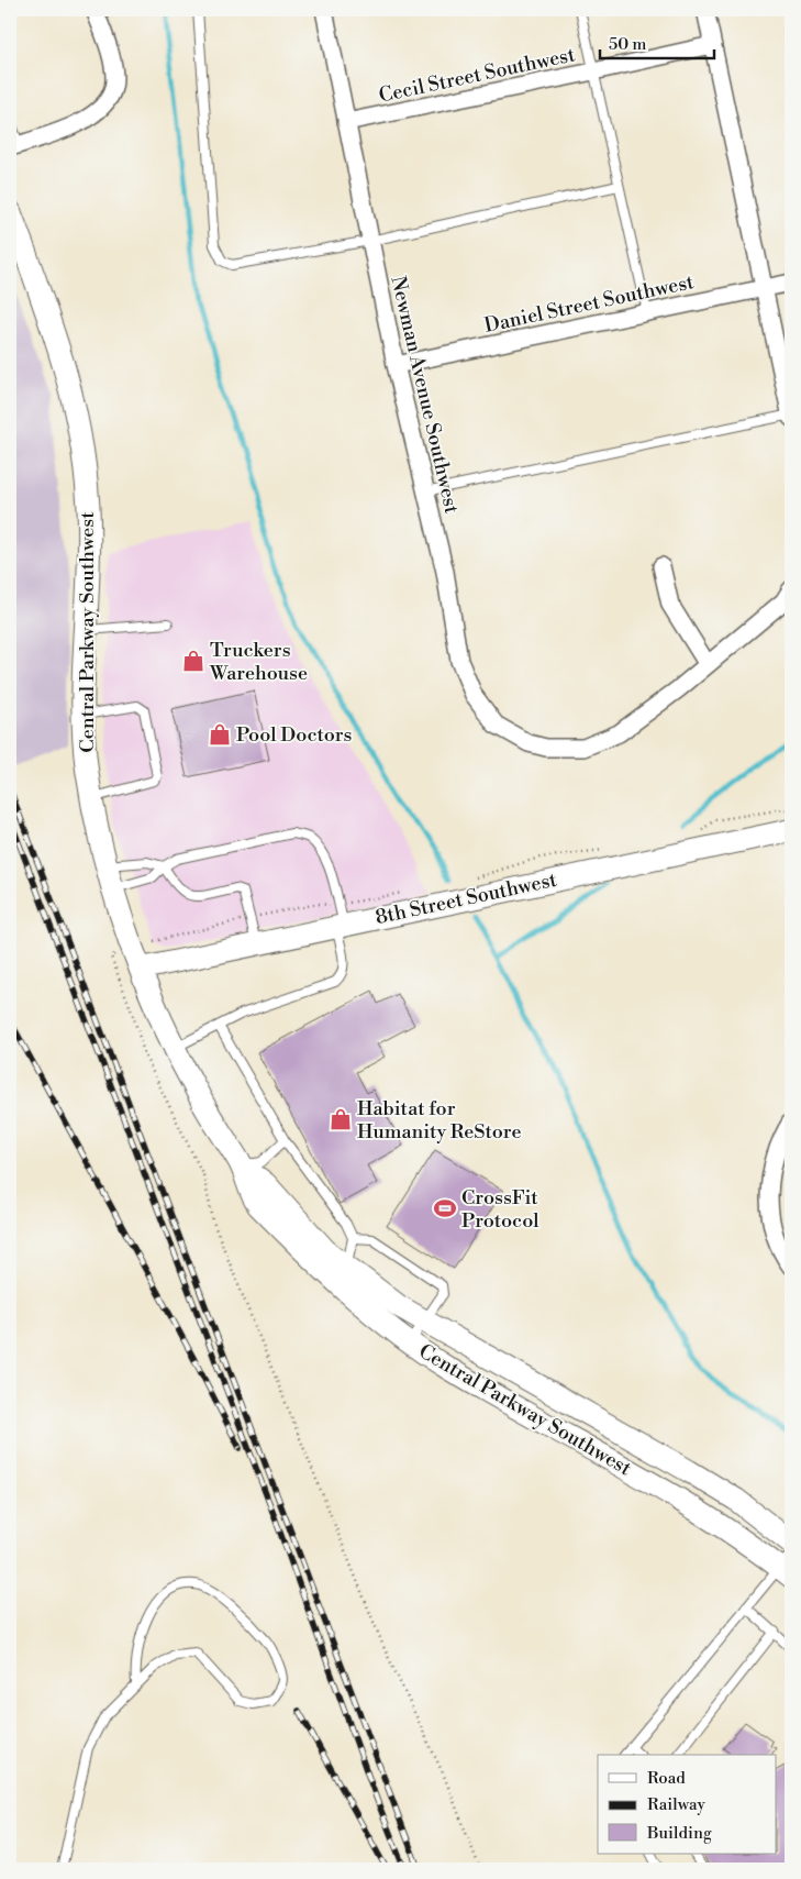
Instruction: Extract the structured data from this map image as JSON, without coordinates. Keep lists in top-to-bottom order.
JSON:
{
  "streets": {
    "street": [
      "Cecil Street Southwest",
      "Daniel Street Southwest",
      "Newman Avenue Southwest",
      "Central Parkway Southwest",
      "8th Street Southwest"
    ]
  },
  "crossings": [
    ["Cecil Street Southwest", "Newman Avenue Southwest"],
    ["Daniel Street Southwest", "Newman Avenue Southwest"],
    ["Central Parkway Southwest", "8th Street Southwest"]
  ],
  "places": {
    "shop": ["Truckers Warehouse", "Pool Doctors", "Habitat for Humanity ReStore"],
    "sports": ["CrossFit Protocol"]
  },
  "legend": ["Road", "Railway", "Building"],
  "scale_bar": "50 m"
}
